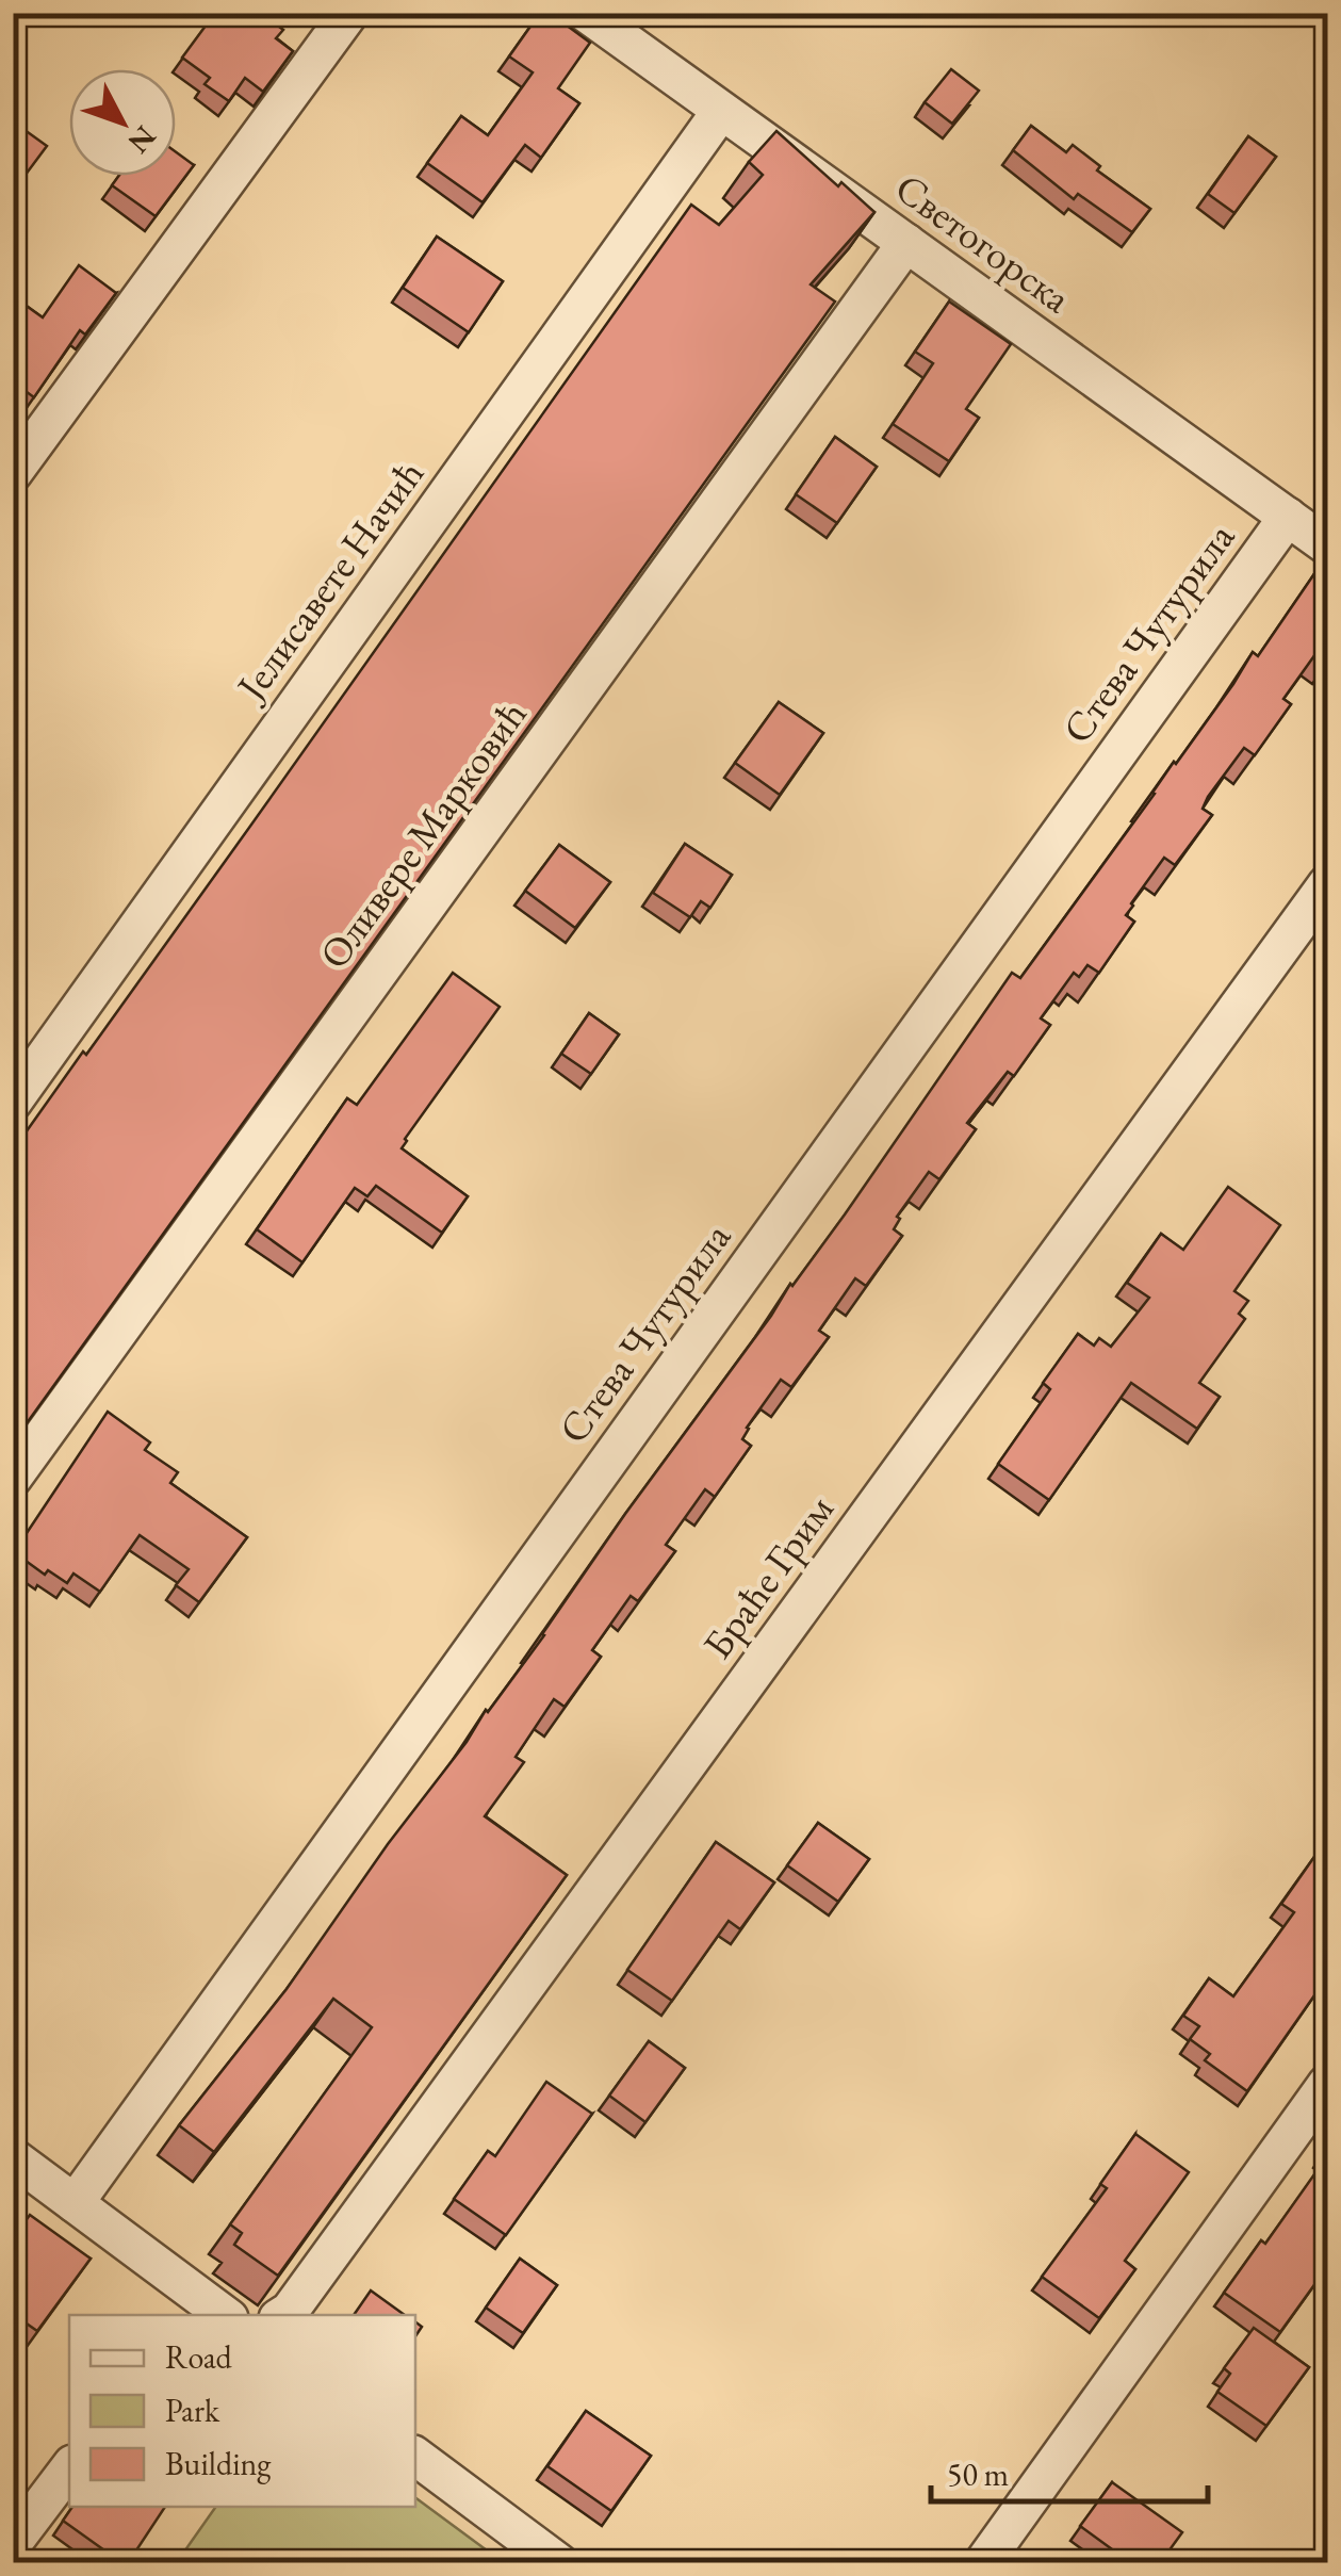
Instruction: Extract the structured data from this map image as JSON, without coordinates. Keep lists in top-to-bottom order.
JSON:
{
  "streets": {
    "street": [
      "Светогорска",
      "Јелисавете Начић",
      "Стева Чутурила",
      "Оливере Марковић",
      "Браће Грим"
    ]
  },
  "crossings": [
    ["Светогорска", "Јелисавете Начић"],
    ["Светогорска", "Стева Чутурила"],
    ["Светогорска", "Оливере Марковић"]
  ],
  "legend": ["Road", "Park", "Building"],
  "scale_bar": "50 m",
  "north": "bottom right"
}
